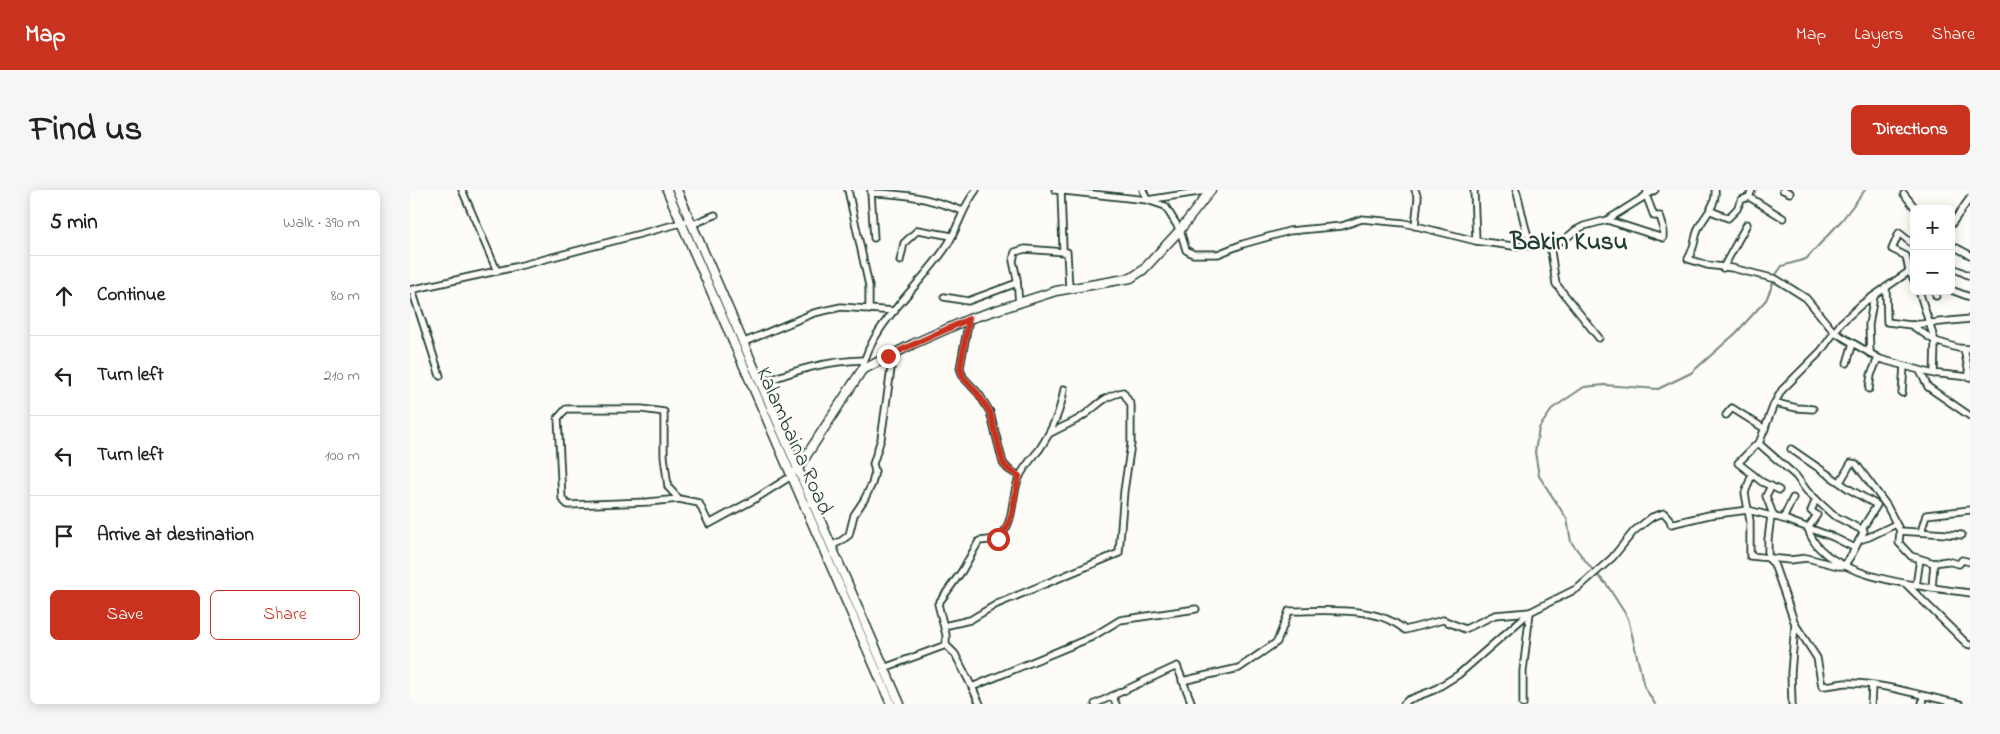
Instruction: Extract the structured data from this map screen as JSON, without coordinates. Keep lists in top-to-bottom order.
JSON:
{
  "streets": {
    "main road": ["Kalambaina Road"]
  },
  "districts": ["Bakin Kusu"],
  "page": {
    "header": "Map",
    "nav": ["Map", "Layers", "Share"],
    "title": "Find us",
    "buttons": [
      "Directions",
      ["Save", "Share"]
    ],
    "heading": ["5 min", "Walk · 390 m"],
    "map_buttons": ["+", "−"],
    "list": [
      ["Continue", "80 m"],
      ["Turn left", "210 m"],
      ["Turn left", "100 m"],
      "Arrive at destination"
    ]
  }
}
